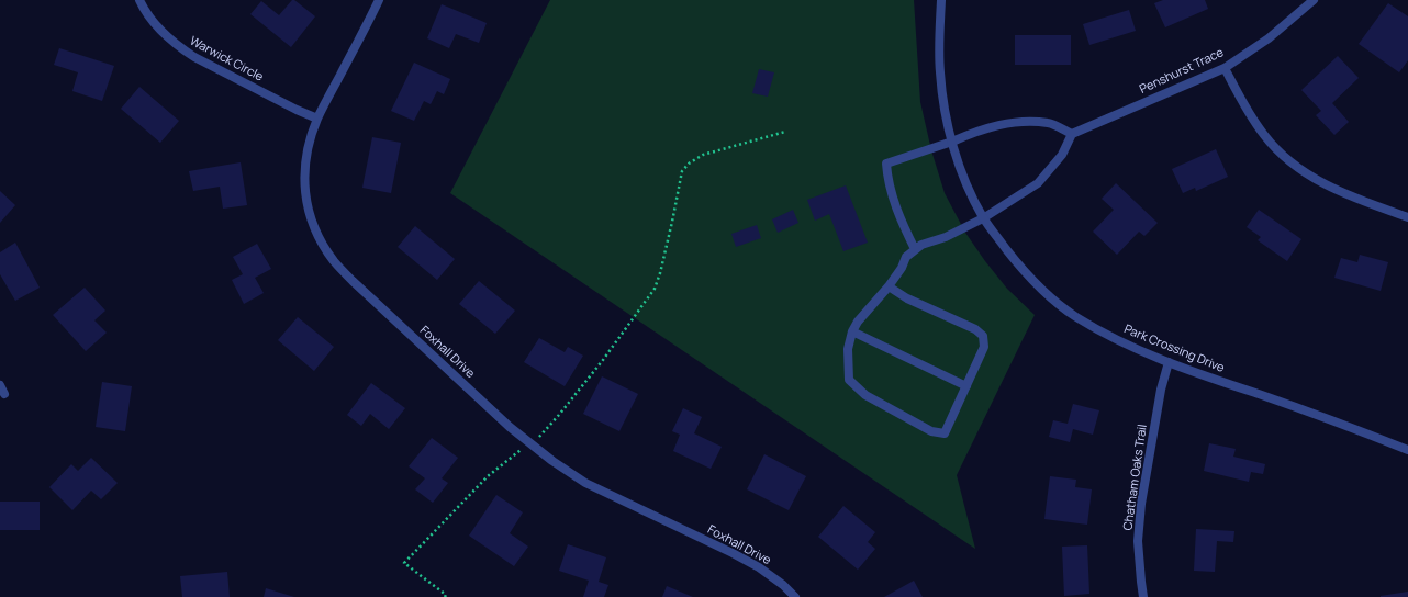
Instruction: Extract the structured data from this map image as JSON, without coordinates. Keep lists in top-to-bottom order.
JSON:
{
  "streets": {
    "street": [
      "Warwick Circle",
      "Penshurst Trace",
      "Park Crossing Drive",
      "Foxhall Drive",
      "Chatham Oaks Trail"
    ]
  },
  "crossings": [
    ["Warwick Circle", "Foxhall Drive"],
    ["Park Crossing Drive", "Chatham Oaks Trail"]
  ]
}
